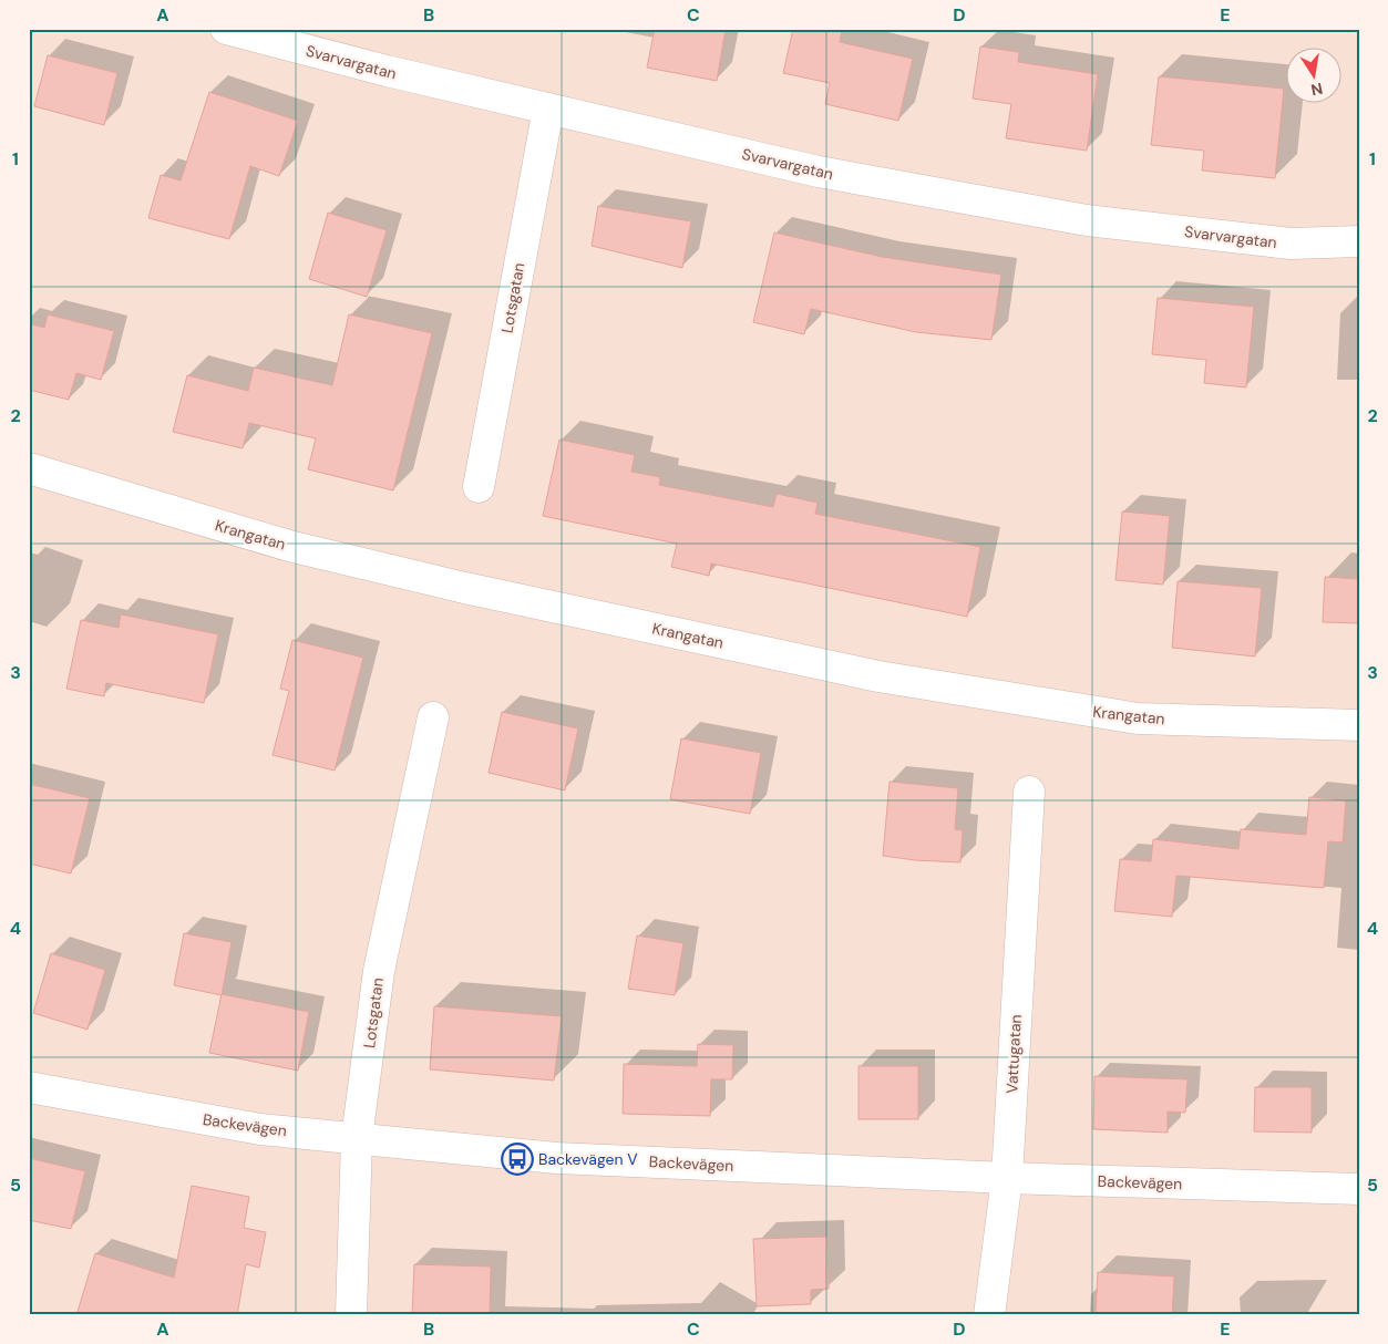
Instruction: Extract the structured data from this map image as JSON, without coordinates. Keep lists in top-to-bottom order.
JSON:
{
  "streets": {
    "street": [
      "Svarvargatan",
      "Lotsgatan",
      "Krangatan",
      "Vattugatan",
      "Backevägen"
    ]
  },
  "crossings": [
    ["Svarvargatan", "Lotsgatan"],
    ["Lotsgatan", "Backevägen"],
    ["Vattugatan", "Backevägen"]
  ],
  "places": {
    "bus stop": ["Backevägen V"]
  },
  "north": "bottom",
  "grid": {
    "columns": [
      "A",
      "B",
      "C",
      "D",
      "E"
    ],
    "rows": [
      "1",
      "2",
      "3",
      "4",
      "5"
    ]
  }
}
